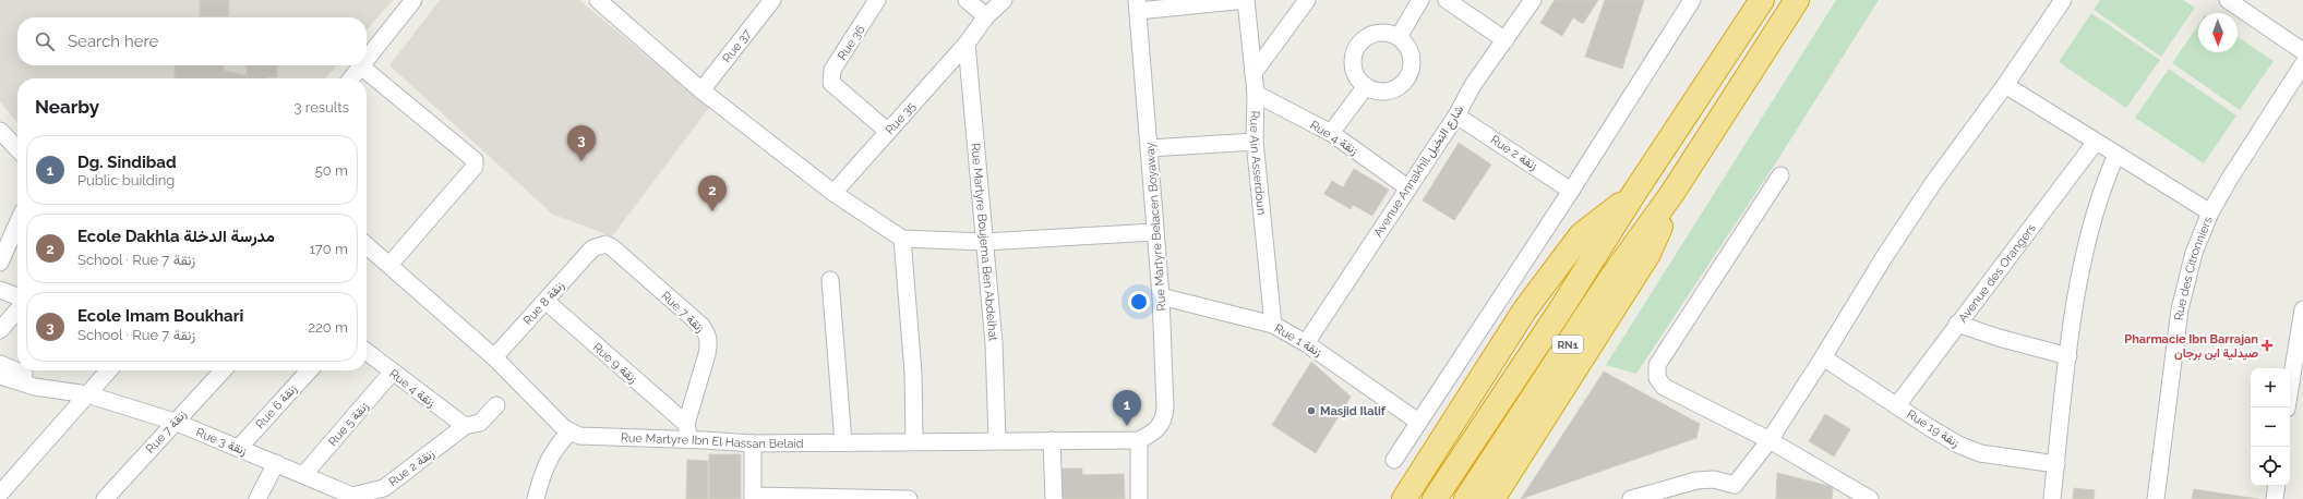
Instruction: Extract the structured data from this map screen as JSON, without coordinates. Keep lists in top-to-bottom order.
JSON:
{
  "streets": {
    "highway": ["RN1"],
    "street": [
      "Rue 36",
      "Rue 37",
      "Rue 35",
      "Rue 4 زنقة",
      "Rue 2 زنقة",
      "Rue Ain Asserdoun",
      "Avenue Annakhil شارع النخيل",
      "Rue Martyre Belacen Boyaway",
      "Rue Martyre Boujema Ben Abdelhat",
      "Rue des Citronniers",
      "Avenue des Orangers",
      "Rue 8 زنقة",
      "Rue 7 زنقة",
      "Rue 1 زنقة",
      "Rue 9 زنقة",
      "Rue 6 زنقة",
      "Rue 5 زنقة",
      "Rue 19 زنقة",
      "Rue Martyre Ibn El Hassan Belaid",
      "Rue 3 زنقة"
    ]
  },
  "crossings": [
    ["Rue 36", "Rue 35"],
    ["Rue 35", "Rue Martyre Boujema Ben Abdelhat"],
    ["Rue 4 زنقة", "Rue 2 زنقة"],
    ["Rue 4 زنقة", "Rue Ain Asserdoun"],
    ["Rue 4 زنقة", "Avenue Annakhil شارع النخيل"],
    ["Rue 4 زنقة", "Rue 5 زنقة"],
    ["Rue 2 زنقة", "Avenue Annakhil شارع النخيل"],
    ["Rue 2 زنقة", "Rue 3 زنقة"],
    ["Rue Ain Asserdoun", "Rue 1 زنقة"],
    ["Avenue Annakhil شارع النخيل", "Rue 1 زنقة"],
    ["Rue Martyre Belacen Boyaway", "Rue 1 زنقة"],
    ["Rue Martyre Belacen Boyaway", "Rue Martyre Ibn El Hassan Belaid"],
    ["Rue Martyre Boujema Ben Abdelhat", "Rue Martyre Ibn El Hassan Belaid"],
    ["Avenue des Orangers", "Rue 19 زنقة"],
    ["Rue 8 زنقة", "Rue 7 زنقة"],
    ["Rue 8 زنقة", "Rue 9 زنقة"],
    ["Rue 7 زنقة", "Rue 9 زنقة"],
    ["Rue 7 زنقة", "Rue Martyre Ibn El Hassan Belaid"],
    ["Rue 7 زنقة", "Rue 3 زنقة"],
    ["Rue 9 زنقة", "Rue Martyre Ibn El Hassan Belaid"],
    ["Rue 6 زنقة", "Rue 3 زنقة"],
    ["Rue 5 زنقة", "Rue 3 زنقة"]
  ],
  "places": {
    "health": ["Pharmacie Ibn Barrajan صيدلية ابن برجان"],
    "other": ["Masjid Ilalif"]
  },
  "north": "bottom",
  "page": {
    "search": "Search here",
    "heading": ["Nearby", "3 results"],
    "pins": ["3", "2", "1"],
    "list": [
      {
        "mark": "1",
        "name": "Dg. Sindibad",
        "note": "Public building",
        "value": "50 m"
      },
      {
        "mark": "2",
        "name": "Ecole Dakhla مدرسة الدخلة",
        "note": "School · Rue 7 زنقة",
        "value": "170 m"
      },
      {
        "mark": "3",
        "name": "Ecole Imam Boukhari",
        "note": "School · Rue 7 زنقة",
        "value": "220 m"
      }
    ],
    "map_buttons": ["+", "−"]
  }
}
